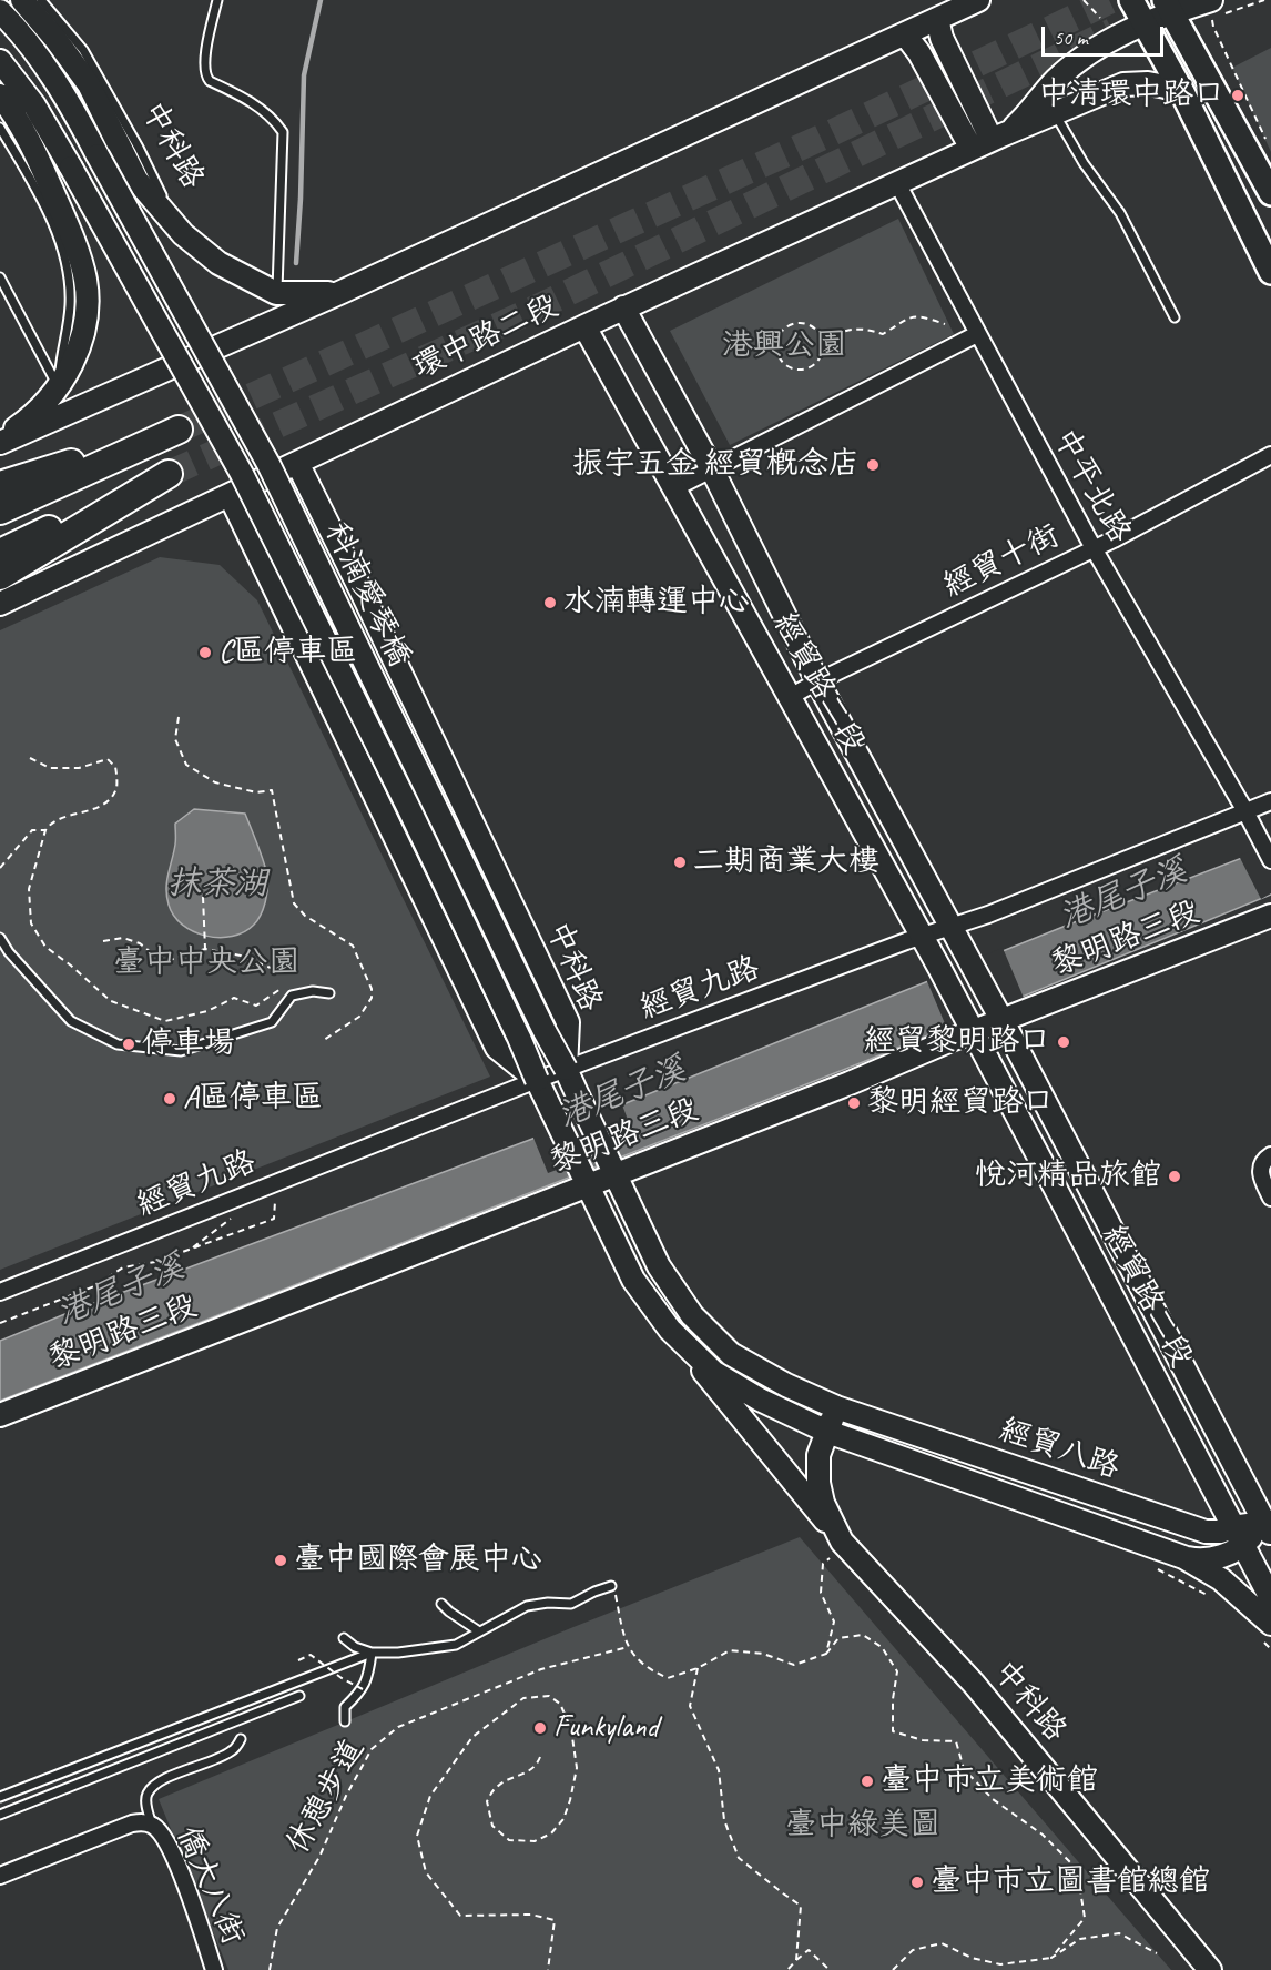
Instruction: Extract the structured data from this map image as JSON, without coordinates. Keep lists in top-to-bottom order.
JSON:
{
  "streets": {
    "street": [
      "中科路",
      "環中路二段",
      "中平北路",
      "經貿十街",
      "科湳愛琴橋",
      "經貿路二段",
      "黎明路三段",
      "經貿九路",
      "經貿八路",
      "僑大八街"
    ],
    "path": ["休憩步道"]
  },
  "crossings": [
    ["中科路", "環中路二段"],
    ["中科路", "科湳愛琴橋"],
    ["中科路", "黎明路三段"],
    ["中科路", "經貿九路"],
    ["中科路", "經貿八路"],
    ["環中路二段", "中平北路"],
    ["環中路二段", "經貿路二段"],
    ["中平北路", "經貿十街"],
    ["中平北路", "經貿九路"],
    ["經貿十街", "經貿路二段"],
    ["科湳愛琴橋", "經貿九路"],
    ["經貿路二段", "黎明路三段"],
    ["經貿路二段", "經貿九路"],
    ["經貿路二段", "經貿八路"]
  ],
  "water": ["抹茶湖", "港尾子溪"],
  "parks": ["港興公園", "臺中中央公園", "臺中綠美圖"],
  "places": [
    "中清環中路口",
    "振宇五金 經貿概念店",
    "水湳轉運中心",
    "C區停車區",
    "二期商業大樓",
    "經貿黎明路口",
    "停車場",
    "A區停車區",
    "黎明經貿路口",
    "悅河精品旅館",
    "臺中國際會展中心",
    "Funkyland",
    "臺中市立美術館",
    "臺中市立圖書館總館"
  ],
  "scale_bar": "50 m"
}
